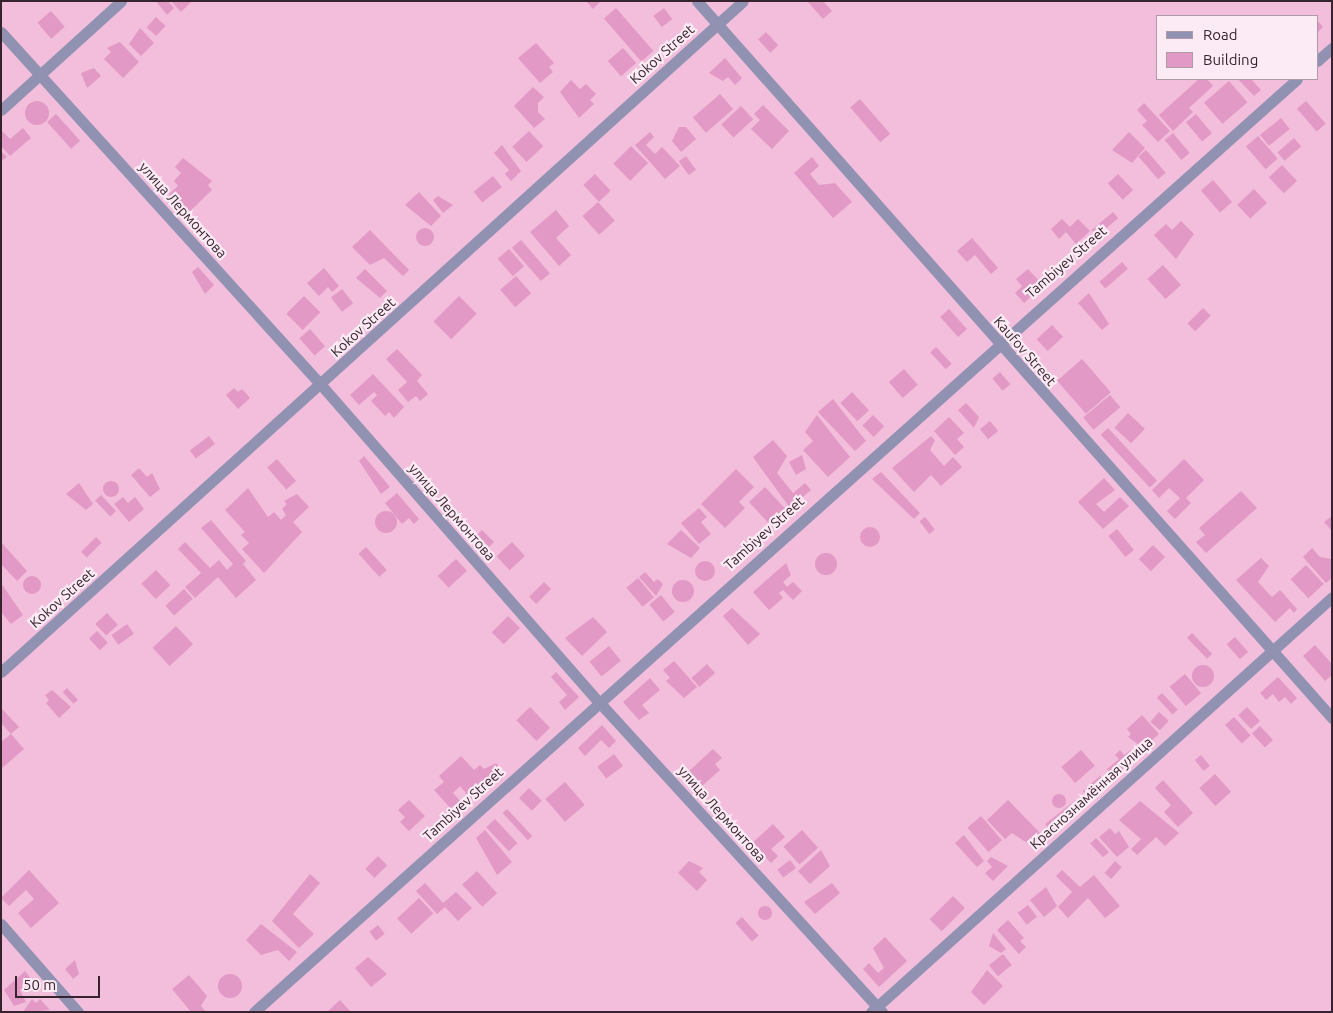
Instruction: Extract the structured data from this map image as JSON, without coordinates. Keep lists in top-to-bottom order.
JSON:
{
  "streets": {
    "street": [
      "Kokov Street",
      "улица Лермонтова",
      "Tambiyev Street",
      "Kaufov Street",
      "Краснознамённая улица"
    ]
  },
  "crossings": [
    ["Kokov Street", "улица Лермонтова"],
    ["Kokov Street", "Kaufov Street"],
    ["улица Лермонтова", "Tambiyev Street"],
    ["улица Лермонтова", "Краснознамённая улица"],
    ["Tambiyev Street", "Kaufov Street"],
    ["Kaufov Street", "Краснознамённая улица"]
  ],
  "legend": ["Road", "Building"],
  "scale_bar": "50 m"
}
